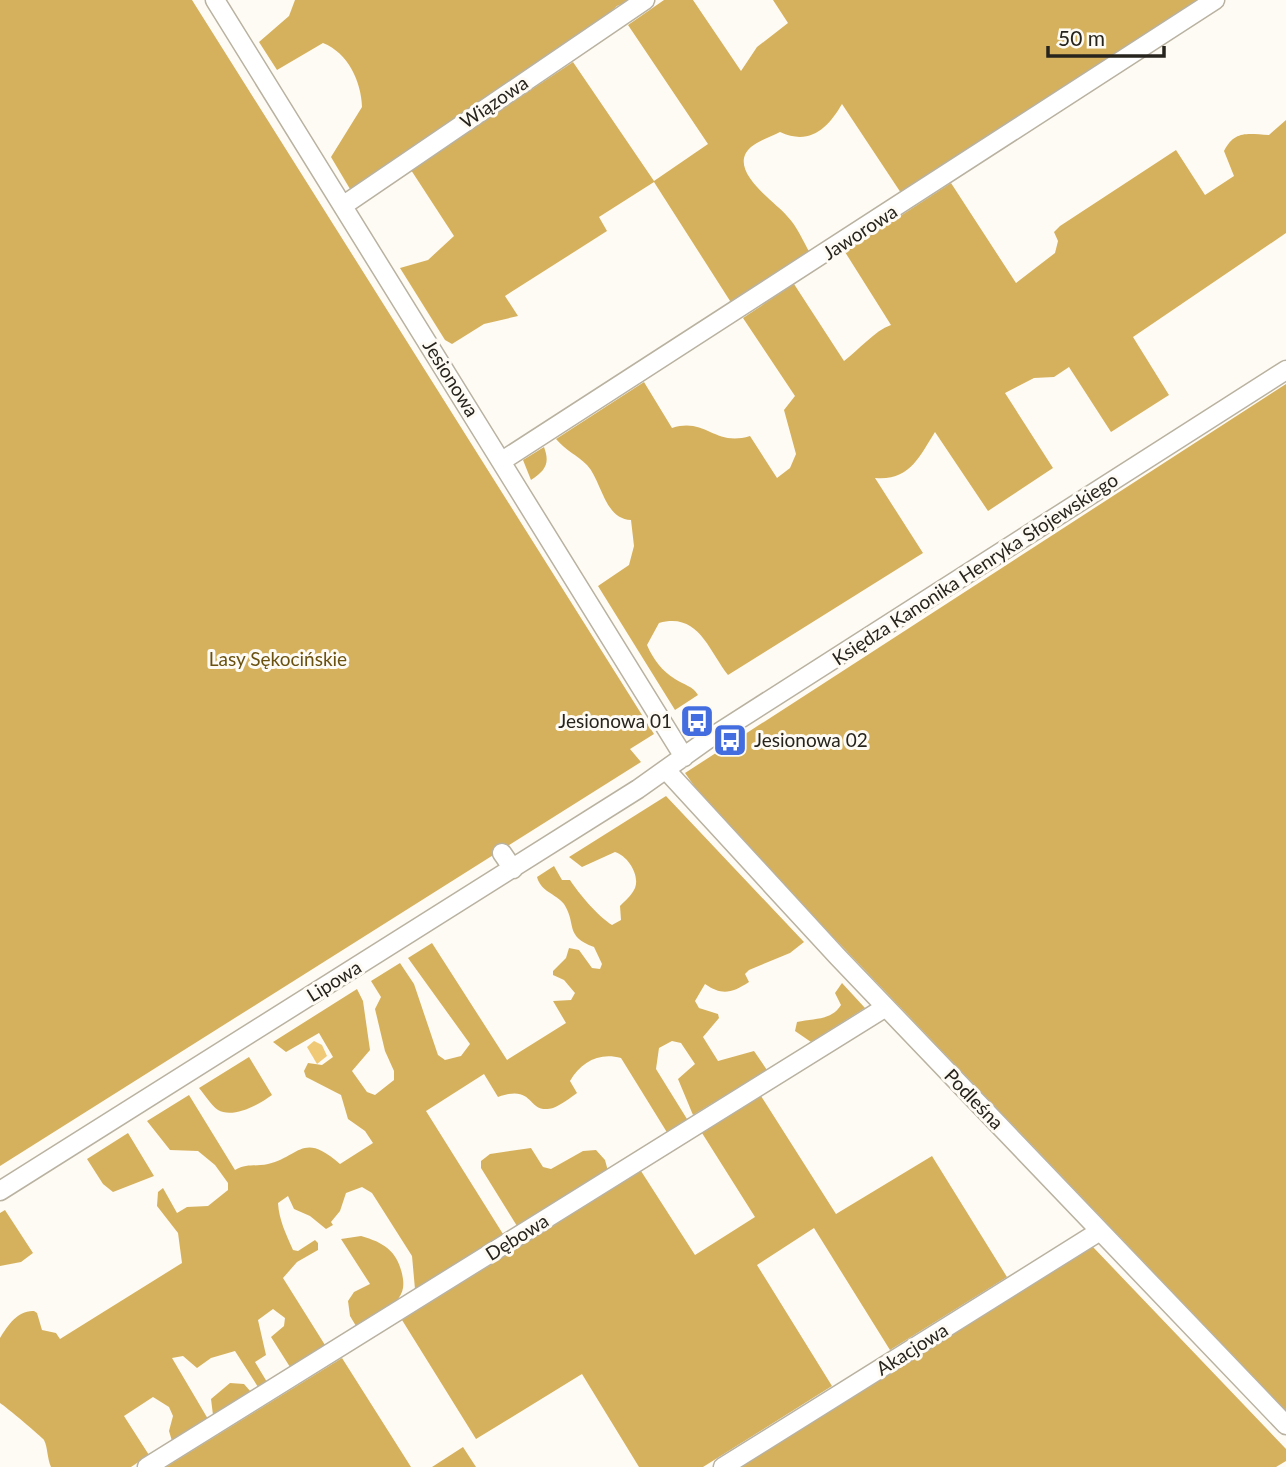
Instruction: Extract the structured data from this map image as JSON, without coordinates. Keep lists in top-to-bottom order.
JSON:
{
  "streets": {
    "street": [
      "Wiązowa",
      "Jaworowa",
      "Jesionowa",
      "Księdza Kanonika Henryka Słojewskiego",
      "Lipowa",
      "Podleśna",
      "Dębowa",
      "Akacjowa"
    ]
  },
  "crossings": [
    ["Wiązowa", "Jesionowa"],
    ["Jaworowa", "Jesionowa"],
    ["Jesionowa", "Księdza Kanonika Henryka Słojewskiego"],
    ["Księdza Kanonika Henryka Słojewskiego", "Lipowa"],
    ["Księdza Kanonika Henryka Słojewskiego", "Podleśna"],
    ["Lipowa", "Podleśna"],
    ["Podleśna", "Dębowa"],
    ["Podleśna", "Akacjowa"]
  ],
  "parks": ["Lasy Sękocińskie"],
  "places": {
    "bus stop": ["Jesionowa 01", "Jesionowa 02"]
  },
  "scale_bar": "50 m"
}
